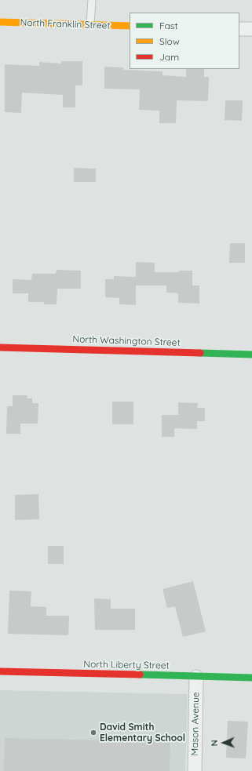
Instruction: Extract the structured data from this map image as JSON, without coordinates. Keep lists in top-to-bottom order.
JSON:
{
  "streets": {
    "street": [
      "North Franklin Street",
      "North Washington Street",
      "North Liberty Street",
      "Mason Avenue"
    ]
  },
  "crossings": [
    ["North Liberty Street", "Mason Avenue"]
  ],
  "places": ["David Smith Elementary School"],
  "legend": ["Fast", "Slow", "Jam"],
  "north": "left"
}
